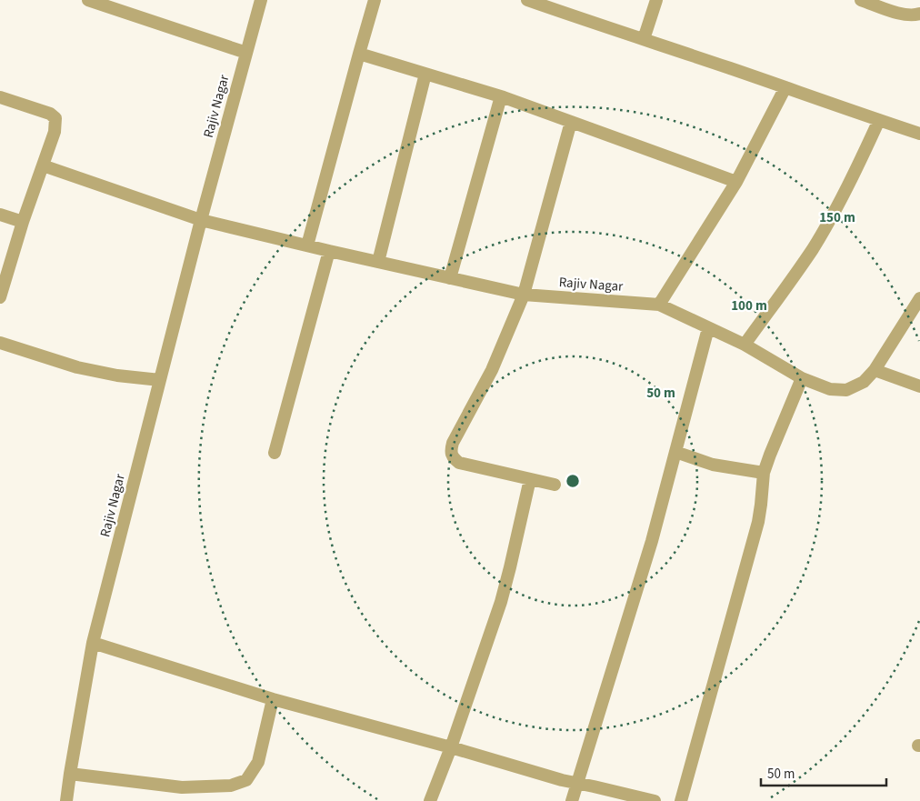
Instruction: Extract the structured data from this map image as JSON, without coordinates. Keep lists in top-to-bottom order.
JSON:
{
  "streets": {
    "street": ["Rajiv Nagar"]
  },
  "scale_bar": "50 m",
  "rings": ["150 m", "100 m", "50 m"]
}
